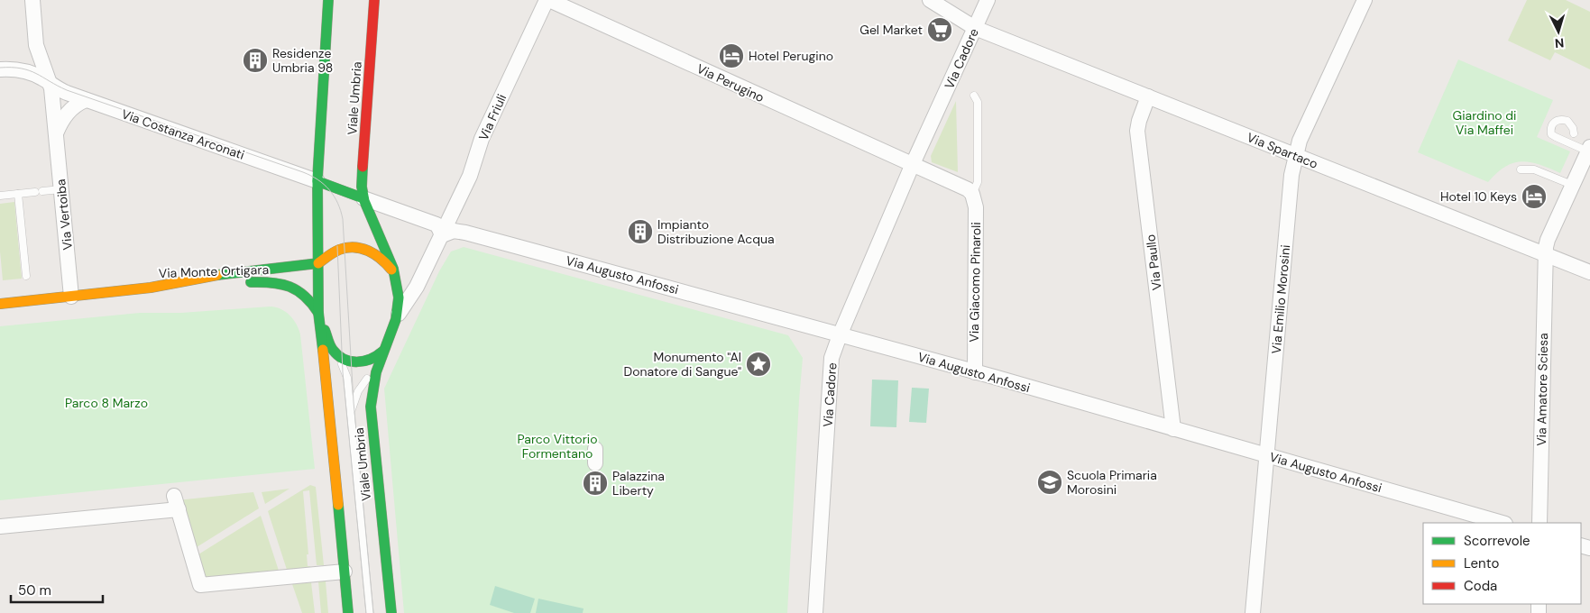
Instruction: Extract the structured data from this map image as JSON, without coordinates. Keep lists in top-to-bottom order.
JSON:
{
  "streets": {
    "main road": ["Viale Umbria", "Via Monte Ortigara"],
    "street": [
      "Via Cadore",
      "Via Perugino",
      "Via Friuli",
      "Via Costanza Arconati",
      "Via Spartaco",
      "Via Vertoiba",
      "Via Paullo",
      "Via Augusto Anfossi",
      "Via Giacomo Pinaroli",
      "Via Emilio Morosini",
      "Via Amatore Sciesa"
    ]
  },
  "crossings": [
    ["Via Cadore", "Via Perugino"],
    ["Via Cadore", "Via Spartaco"],
    ["Via Cadore", "Via Augusto Anfossi"],
    ["Via Perugino", "Via Friuli"],
    ["Viale Umbria", "Via Friuli"],
    ["Viale Umbria", "Via Monte Ortigara"],
    ["Via Friuli", "Via Monte Ortigara"],
    ["Via Friuli", "Via Augusto Anfossi"],
    ["Via Costanza Arconati", "Via Vertoiba"],
    ["Via Spartaco", "Via Paullo"],
    ["Via Spartaco", "Via Emilio Morosini"],
    ["Via Spartaco", "Via Amatore Sciesa"],
    ["Via Vertoiba", "Via Monte Ortigara"],
    ["Via Paullo", "Via Augusto Anfossi"],
    ["Via Augusto Anfossi", "Via Giacomo Pinaroli"],
    ["Via Augusto Anfossi", "Via Emilio Morosini"]
  ],
  "parks": ["Giardino di Via Maffei", "Parco 8 Marzo", "Parco Vittorio Formentano"],
  "places": {
    "supermarket": ["Gel Market"],
    "hotel": ["Hotel Perugino", "Hotel 10 Keys"],
    "building": ["Residenze Umbria 98", "Impianto Distribuzione Acqua", "Palazzina Liberty"],
    "place": ["Monumento \"Al Donatore di Sangue\""],
    "school or university": ["Scuola Primaria Morosini"]
  },
  "legend": ["Scorrevole", "Lento", "Coda"],
  "scale_bar": "50 m",
  "north": "bottom"
}
